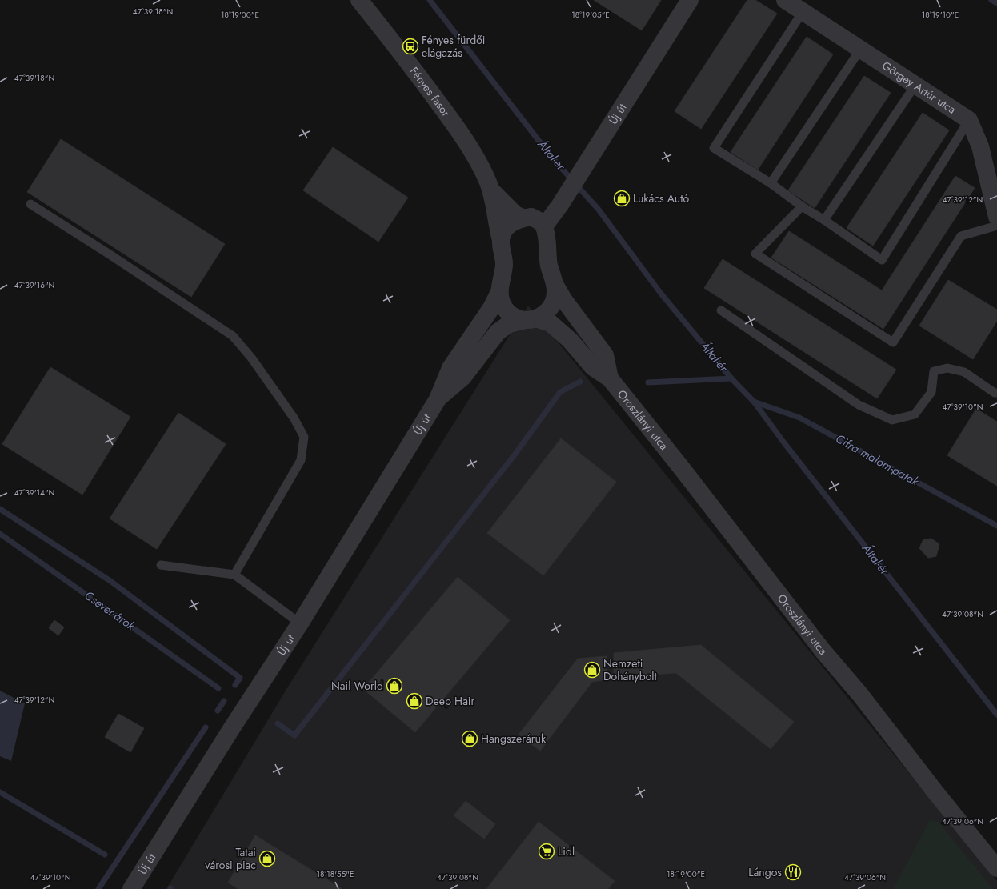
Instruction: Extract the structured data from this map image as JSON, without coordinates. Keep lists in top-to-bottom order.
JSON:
{
  "streets": {
    "street": [
      "Görgey Artúr utca",
      "Fényes fasor",
      "Új út",
      "Oroszlányi utca"
    ]
  },
  "crossings": [
    ["Fényes fasor", "Új út"],
    ["Fényes fasor", "Oroszlányi utca"],
    ["Új út", "Oroszlányi utca"]
  ],
  "water": ["Által-ér", "Cifra malom-patak", "Csever-árok"],
  "places": {
    "bus stop": ["Fényes fürdői elágazás"],
    "shop": [
      "Lukács Autó",
      "Nemzeti Dohánybolt",
      "Nail World",
      "Deep Hair",
      "Hangszeráruk",
      "Tatai városi piac"
    ],
    "supermarket": ["Lidl"],
    "restaurant": ["Lángos"]
  },
  "coordinates": [
    "47°39'18\"N",
    "18°19'00\"E",
    "18°19'05\"E",
    "18°19'10\"E",
    "47°39'12\"N",
    "47°39'16\"N",
    "47°39'10\"N",
    "47°39'14\"N",
    "47°39'08\"N",
    "47°39'06\"N",
    "18°18'55\"E"
  ]
}
